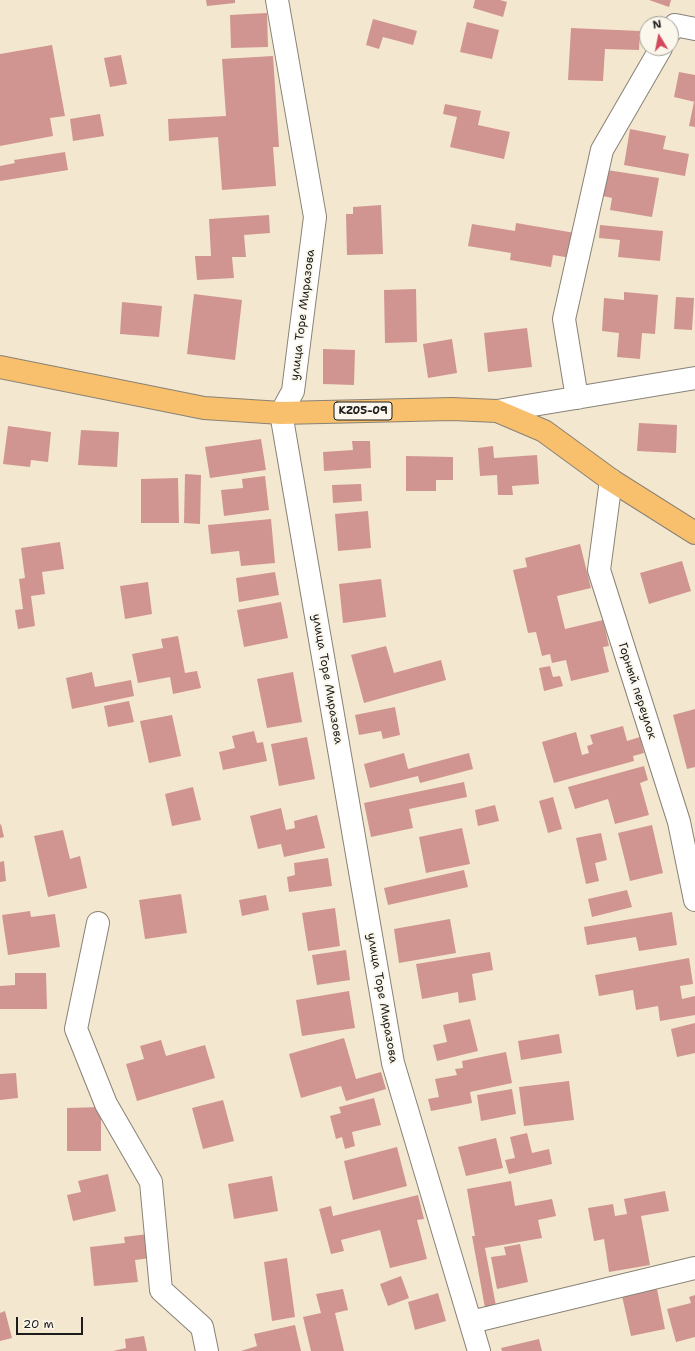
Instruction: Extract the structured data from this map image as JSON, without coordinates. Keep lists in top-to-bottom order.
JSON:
{
  "streets": {
    "main road": ["KZ05-09"],
    "street": ["улица Торе Миразова", "Горный переулок"]
  },
  "crossings": [
    ["улица Торе Миразова", "KZ05-09"],
    ["KZ05-09", "Горный переулок"]
  ],
  "scale_bar": "20 m",
  "north": "top"
}
